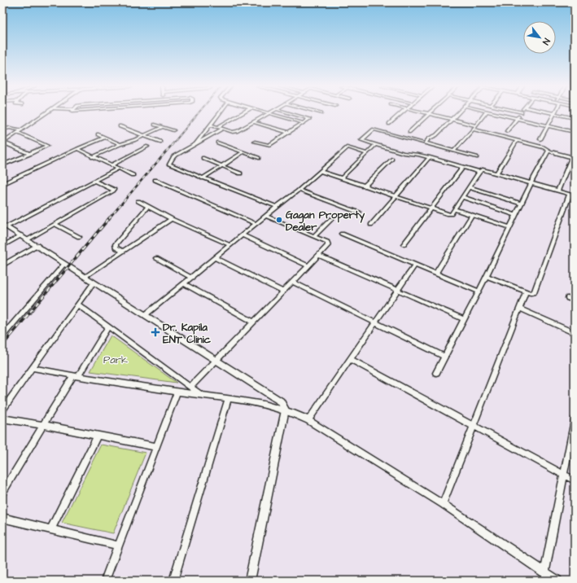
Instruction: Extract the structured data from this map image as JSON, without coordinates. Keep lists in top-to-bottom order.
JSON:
{
  "parks": ["Park"],
  "places": {
    "other": ["Gagan Property Dealer"],
    "health": ["Dr. Kapila ENT Clinic"]
  },
  "north": "bottom right"
}
